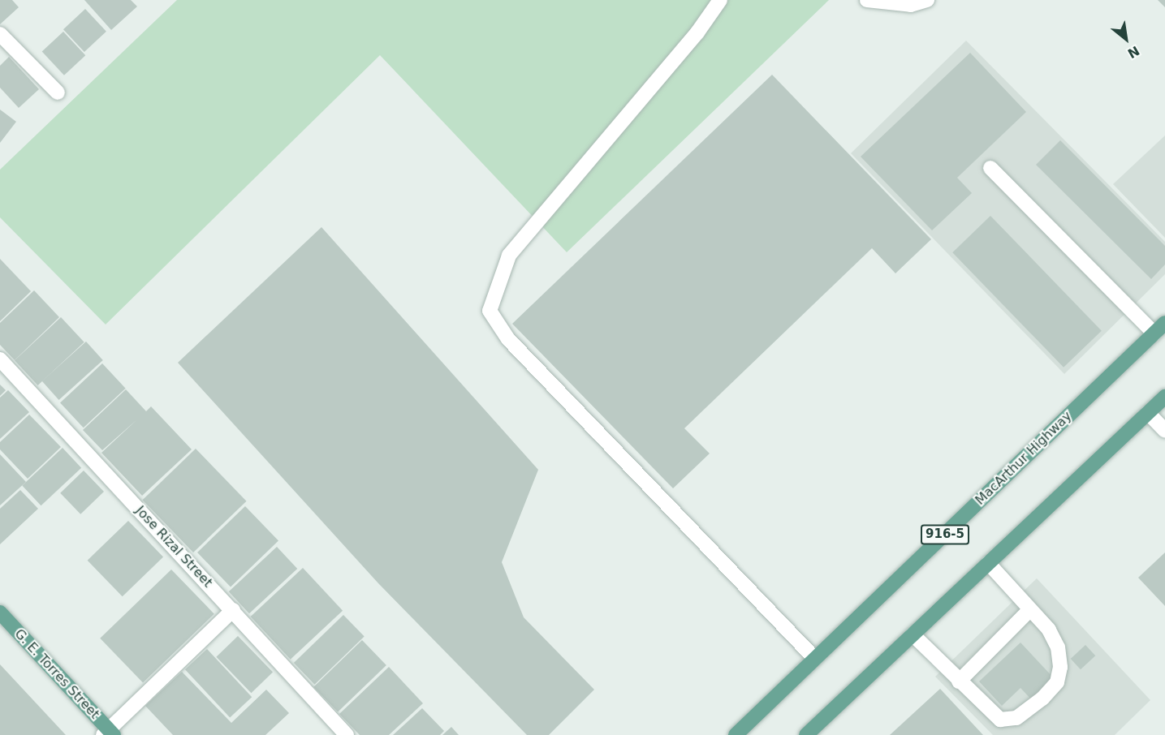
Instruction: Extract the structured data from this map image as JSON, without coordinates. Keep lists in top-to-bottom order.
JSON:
{
  "streets": {
    "main road": ["MacArthur Highway", "916-5", "G. E. Torres Street"],
    "street": ["Jose Rizal Street"]
  },
  "north": "bottom right"
}
